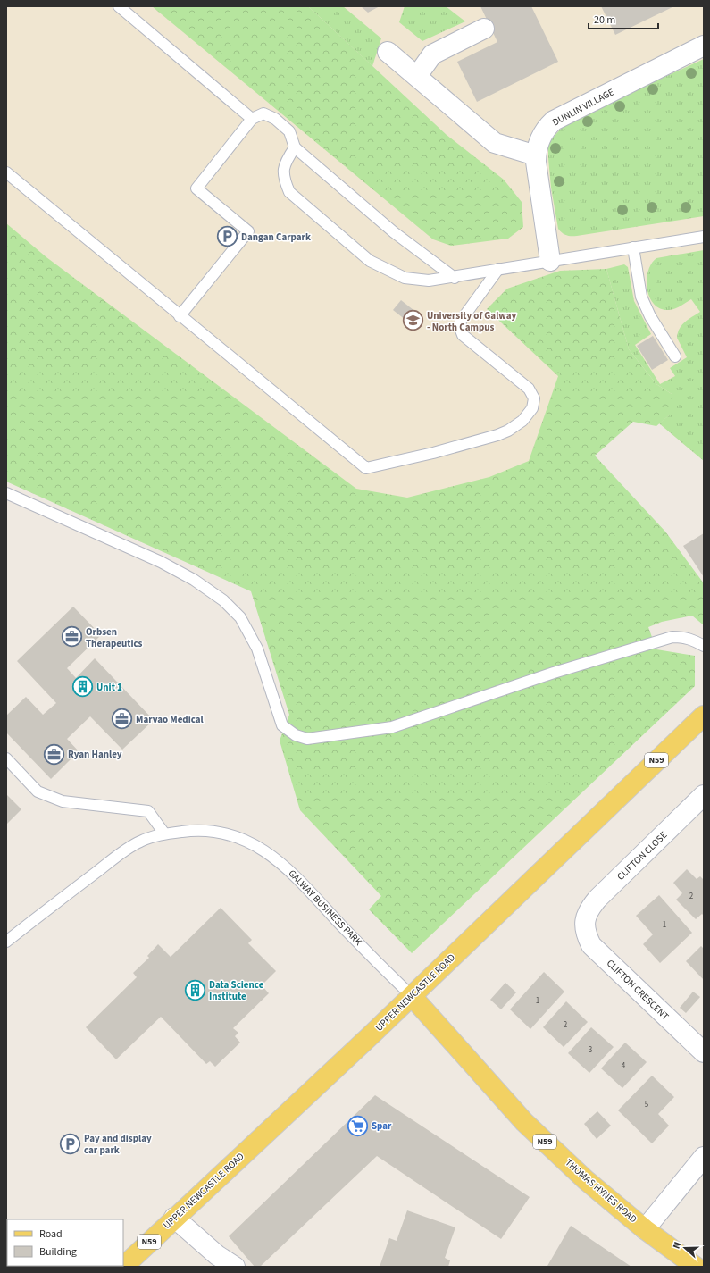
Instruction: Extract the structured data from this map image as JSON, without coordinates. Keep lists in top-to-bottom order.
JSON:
{
  "streets": {
    "main road": ["N59", "UPPER NEWCASTLE ROAD", "THOMAS HYNES ROAD"],
    "street": ["DUNLIN VILLAGE", "CLIFTON CLOSE", "CLIFTON CRESCENT"],
    "lane": ["GALWAY BUSINESS PARK"]
  },
  "crossings": [
    ["CLIFTON CLOSE", "CLIFTON CRESCENT"],
    ["GALWAY BUSINESS PARK", "UPPER NEWCASTLE ROAD"],
    ["GALWAY BUSINESS PARK", "THOMAS HYNES ROAD"],
    ["UPPER NEWCASTLE ROAD", "THOMAS HYNES ROAD"]
  ],
  "places": {
    "parking": ["Dangan Carpark", "Pay and display car park"],
    "school or university": ["University of Galway - North Campus"],
    "office": ["Orbsen Therapeutics", "Marvao Medical", "Ryan Hanley"],
    "building": ["Unit 1", "Data Science Institute"],
    "supermarket": ["Spar"]
  },
  "house_numbers": [
    "2",
    "1",
    "1",
    "2",
    "3",
    "4",
    "5"
  ],
  "legend": ["Road", "Building"],
  "scale_bar": "20 m",
  "north": "left"
}
